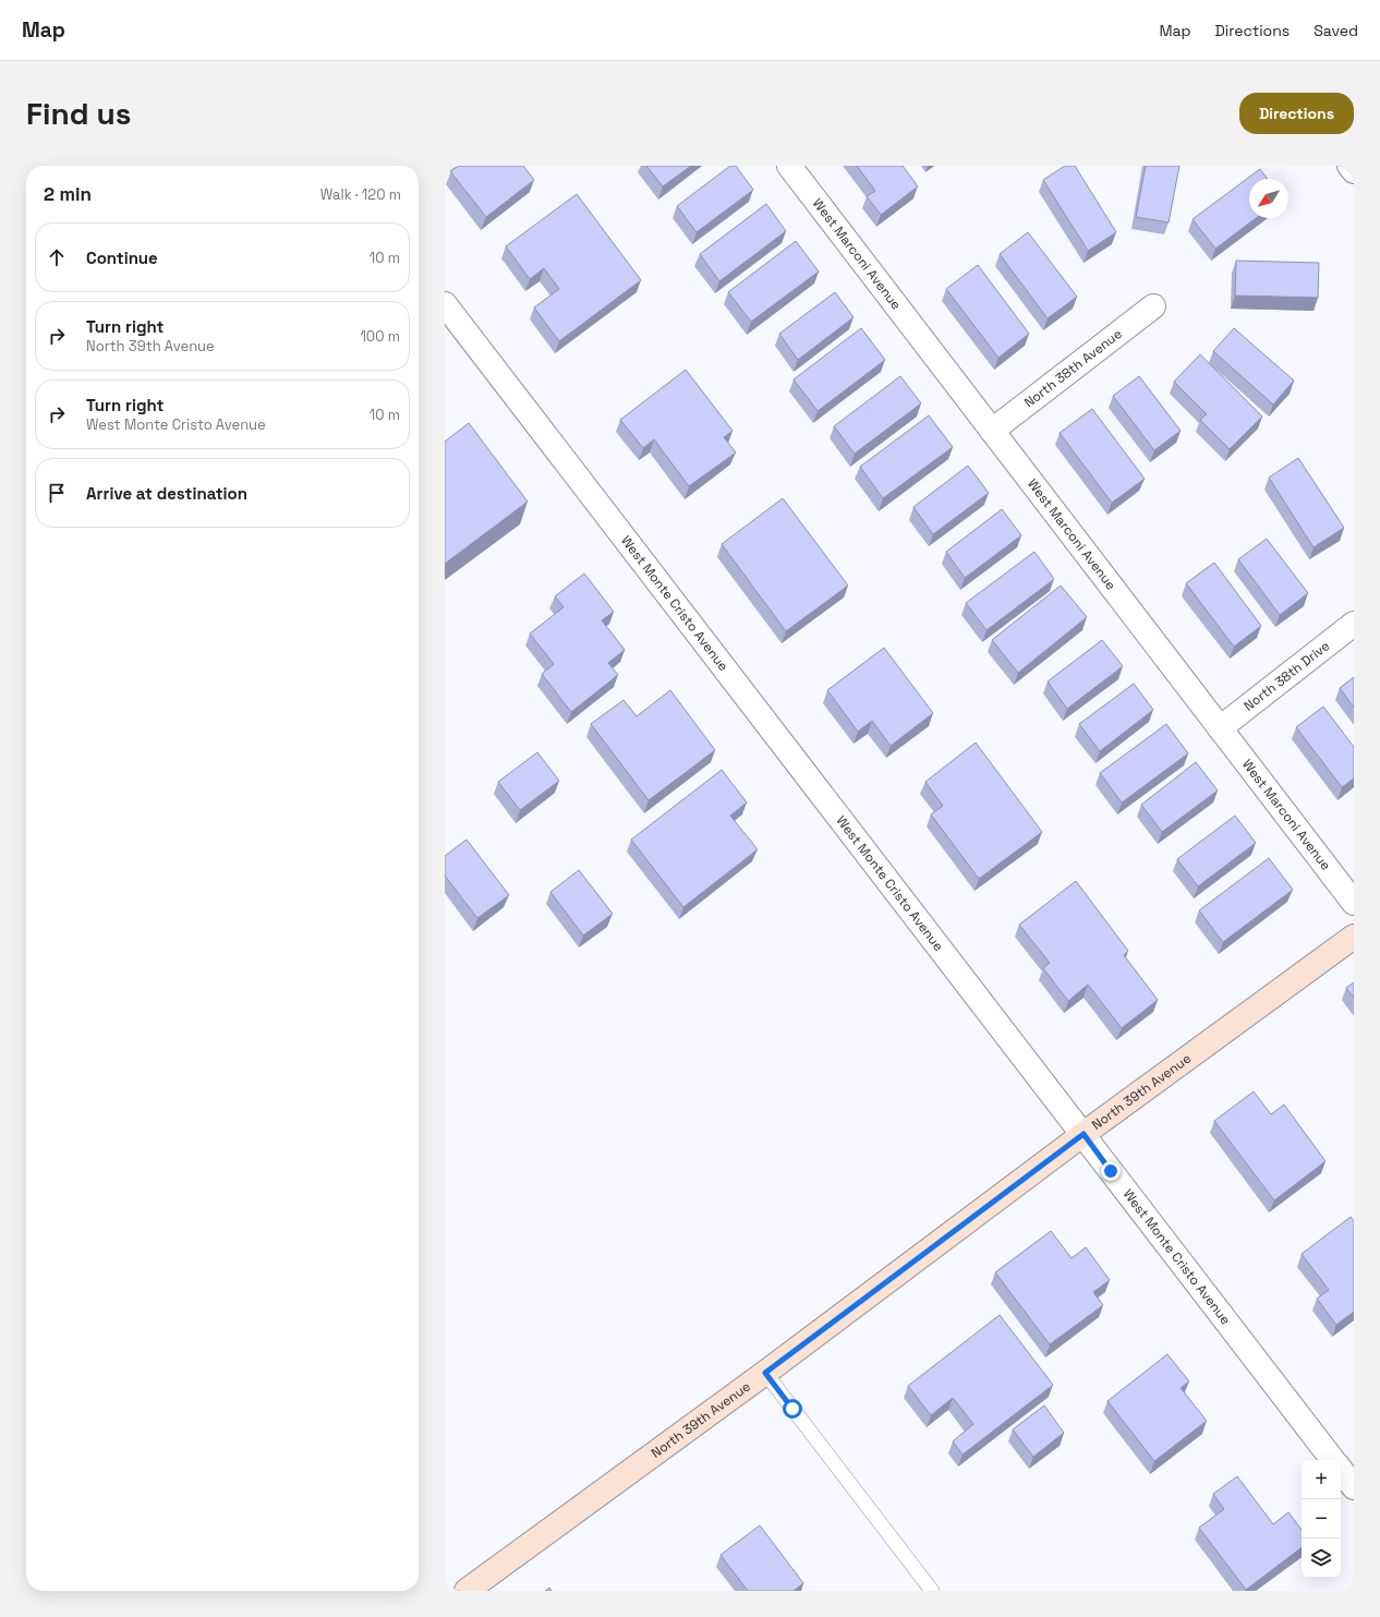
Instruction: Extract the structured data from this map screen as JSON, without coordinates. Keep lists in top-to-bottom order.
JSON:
{
  "streets": {
    "street": [
      "West Marconi Avenue",
      "North 38th Avenue",
      "West Monte Cristo Avenue",
      "North 38th Drive",
      "North 39th Avenue"
    ]
  },
  "crossings": [
    ["West Marconi Avenue", "North 38th Avenue"],
    ["West Marconi Avenue", "North 38th Drive"],
    ["West Monte Cristo Avenue", "North 39th Avenue"]
  ],
  "north": "bottom left",
  "page": {
    "header": "Map",
    "nav": ["Map", "Directions", "Saved"],
    "buttons": "Directions",
    "title": "Find us",
    "heading": ["2 min", "Walk · 120 m"],
    "list": [
      ["Continue", "10 m"],
      ["Turn right", "North 39th Avenue", "100 m"],
      ["Turn right", "West Monte Cristo Avenue", "10 m"],
      "Arrive at destination"
    ],
    "map_buttons": ["+", "−"]
  }
}
